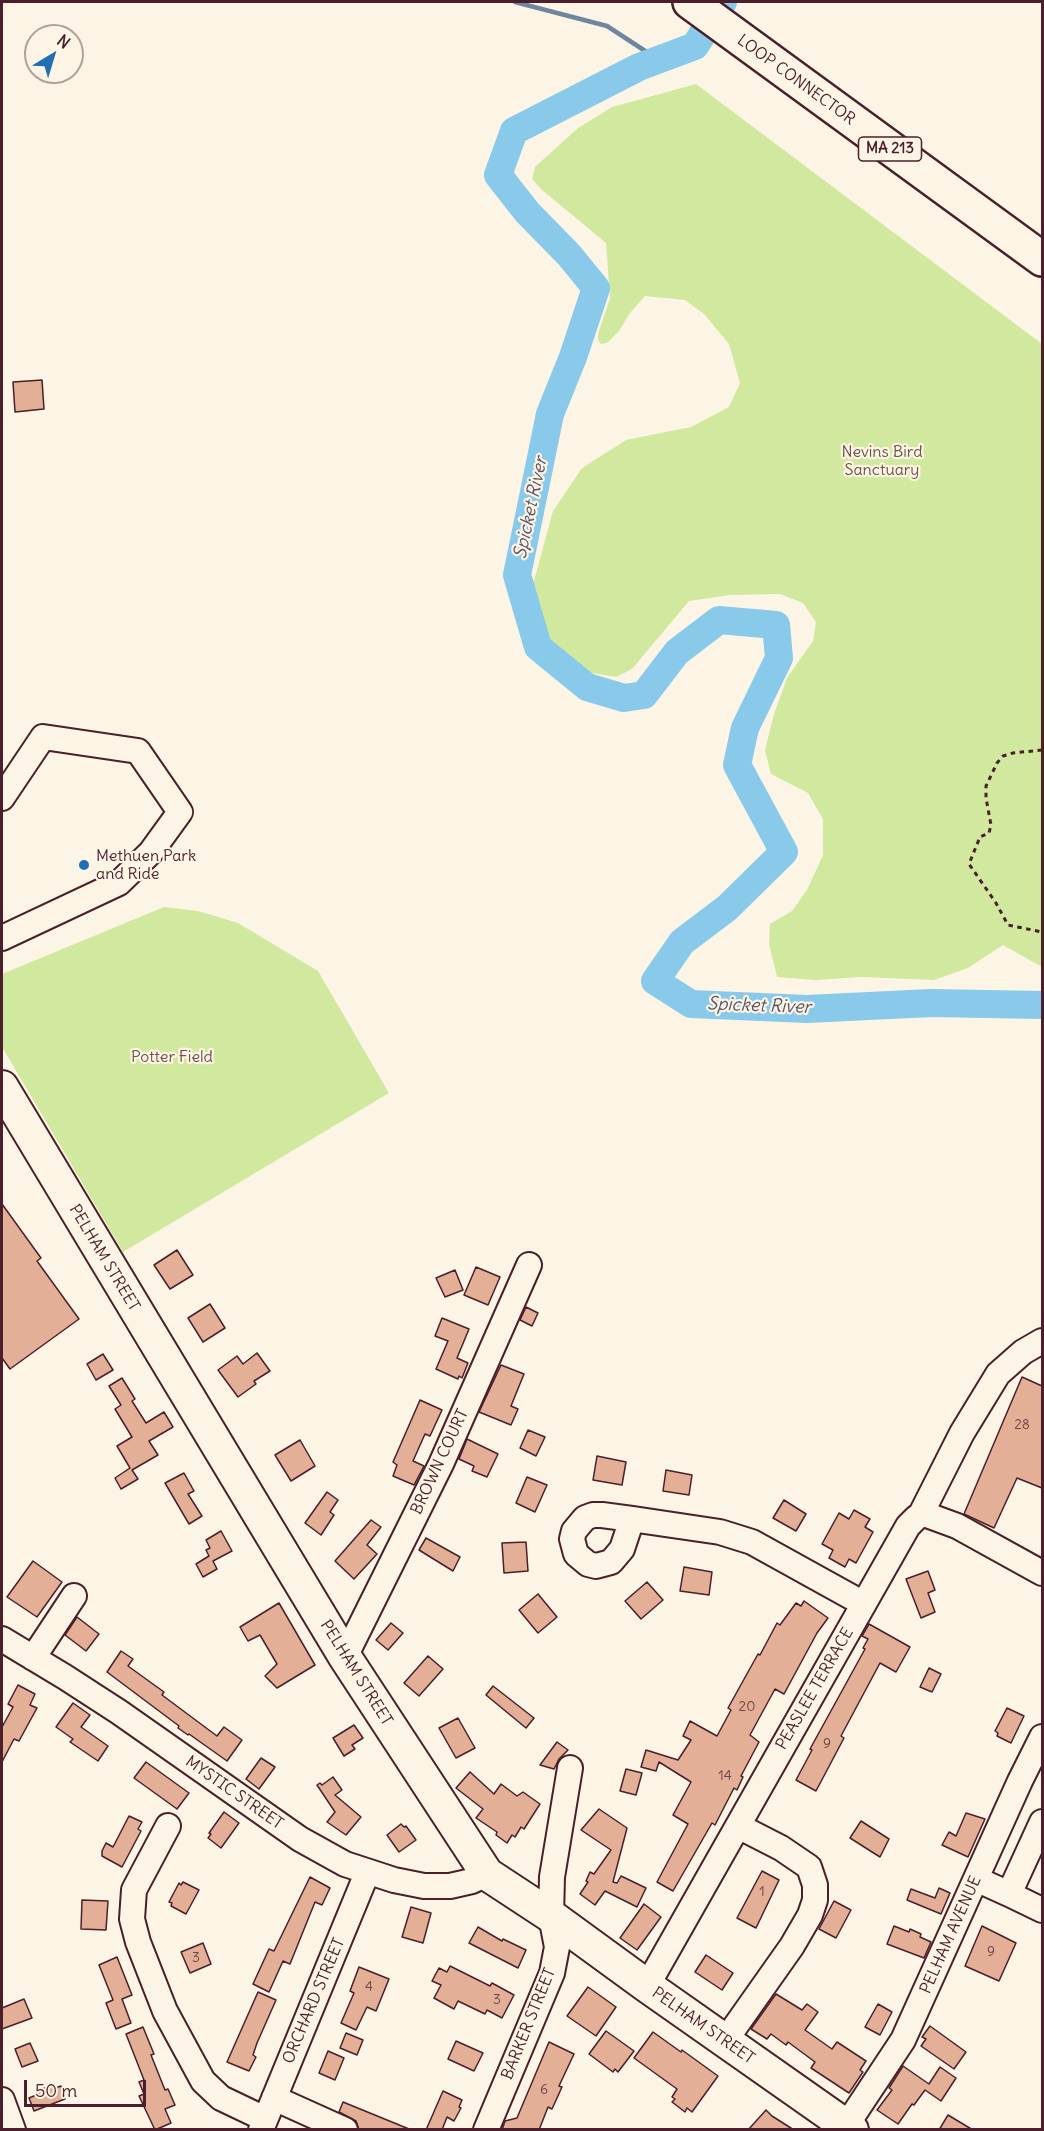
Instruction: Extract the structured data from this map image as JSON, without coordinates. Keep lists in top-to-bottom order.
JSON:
{
  "streets": {
    "highway": ["LOOP CONNECTOR", "MA 213"],
    "main road": ["PELHAM STREET"],
    "street": [
      "BROWN COURT",
      "PEASLEE TERRACE",
      "MYSTIC STREET",
      "PELHAM AVENUE",
      "ORCHARD STREET",
      "BARKER STREET"
    ]
  },
  "crossings": [
    ["PELHAM STREET", "BROWN COURT"],
    ["PELHAM STREET", "PEASLEE TERRACE"],
    ["PELHAM STREET", "MYSTIC STREET"],
    ["PELHAM STREET", "PELHAM AVENUE"],
    ["PELHAM STREET", "BARKER STREET"],
    ["MYSTIC STREET", "ORCHARD STREET"]
  ],
  "water": ["Spicket River"],
  "parks": ["Nevins Bird Sanctuary", "Potter Field"],
  "places": ["Methuen Park and Ride"],
  "house_numbers": [
    "28",
    "20",
    "9",
    "14",
    "1",
    "9",
    "3",
    "4",
    "3",
    "6"
  ],
  "scale_bar": "50 m",
  "north": "top right"
}
